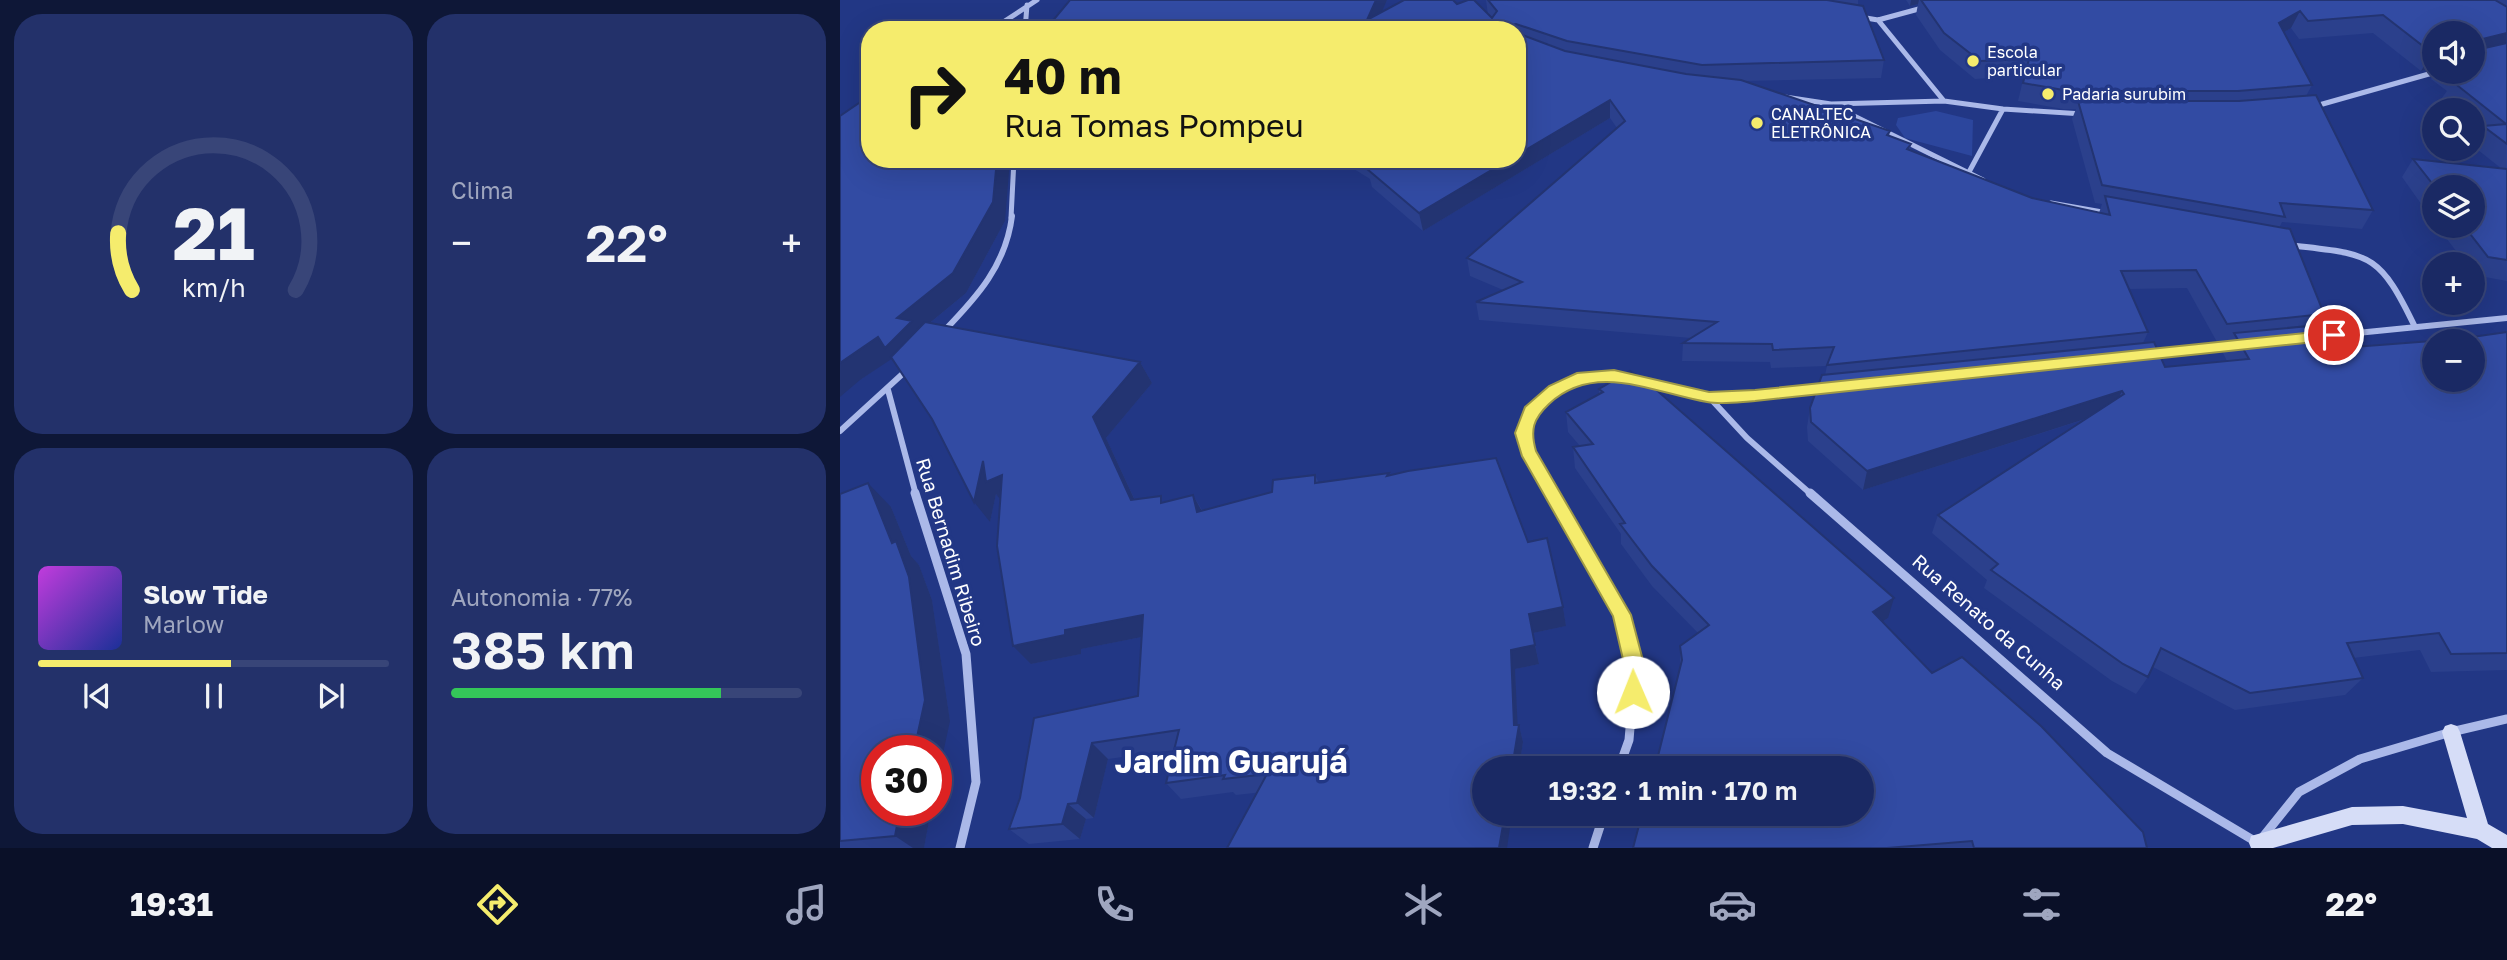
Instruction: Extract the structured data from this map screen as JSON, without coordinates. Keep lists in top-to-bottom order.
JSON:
{
  "streets": {
    "street": ["Rua Bernadim Ribeiro", "Rua Renato da Cunha"]
  },
  "districts": ["Jardim Guarujá"],
  "places": ["Escola particular", "Padaria surubim", "CANALTEC ELETRÔNICA"],
  "page": {
    "tile": [
      "Clima",
      ["Autonomia · 77%", "385 km"]
    ],
    "map_buttons": ["+", "−"],
    "turn": ["40 m", "Rua Tomas Pompeu"],
    "heat": ["−", "22°", "+"],
    "song": ["Slow Tide", "Marlow"],
    "limit": "30",
    "trip": "19:32 · 1 min · 170 m",
    "tabs": ["19:31", "22°"],
    "gauge": ["21", "km/h"]
  }
}
